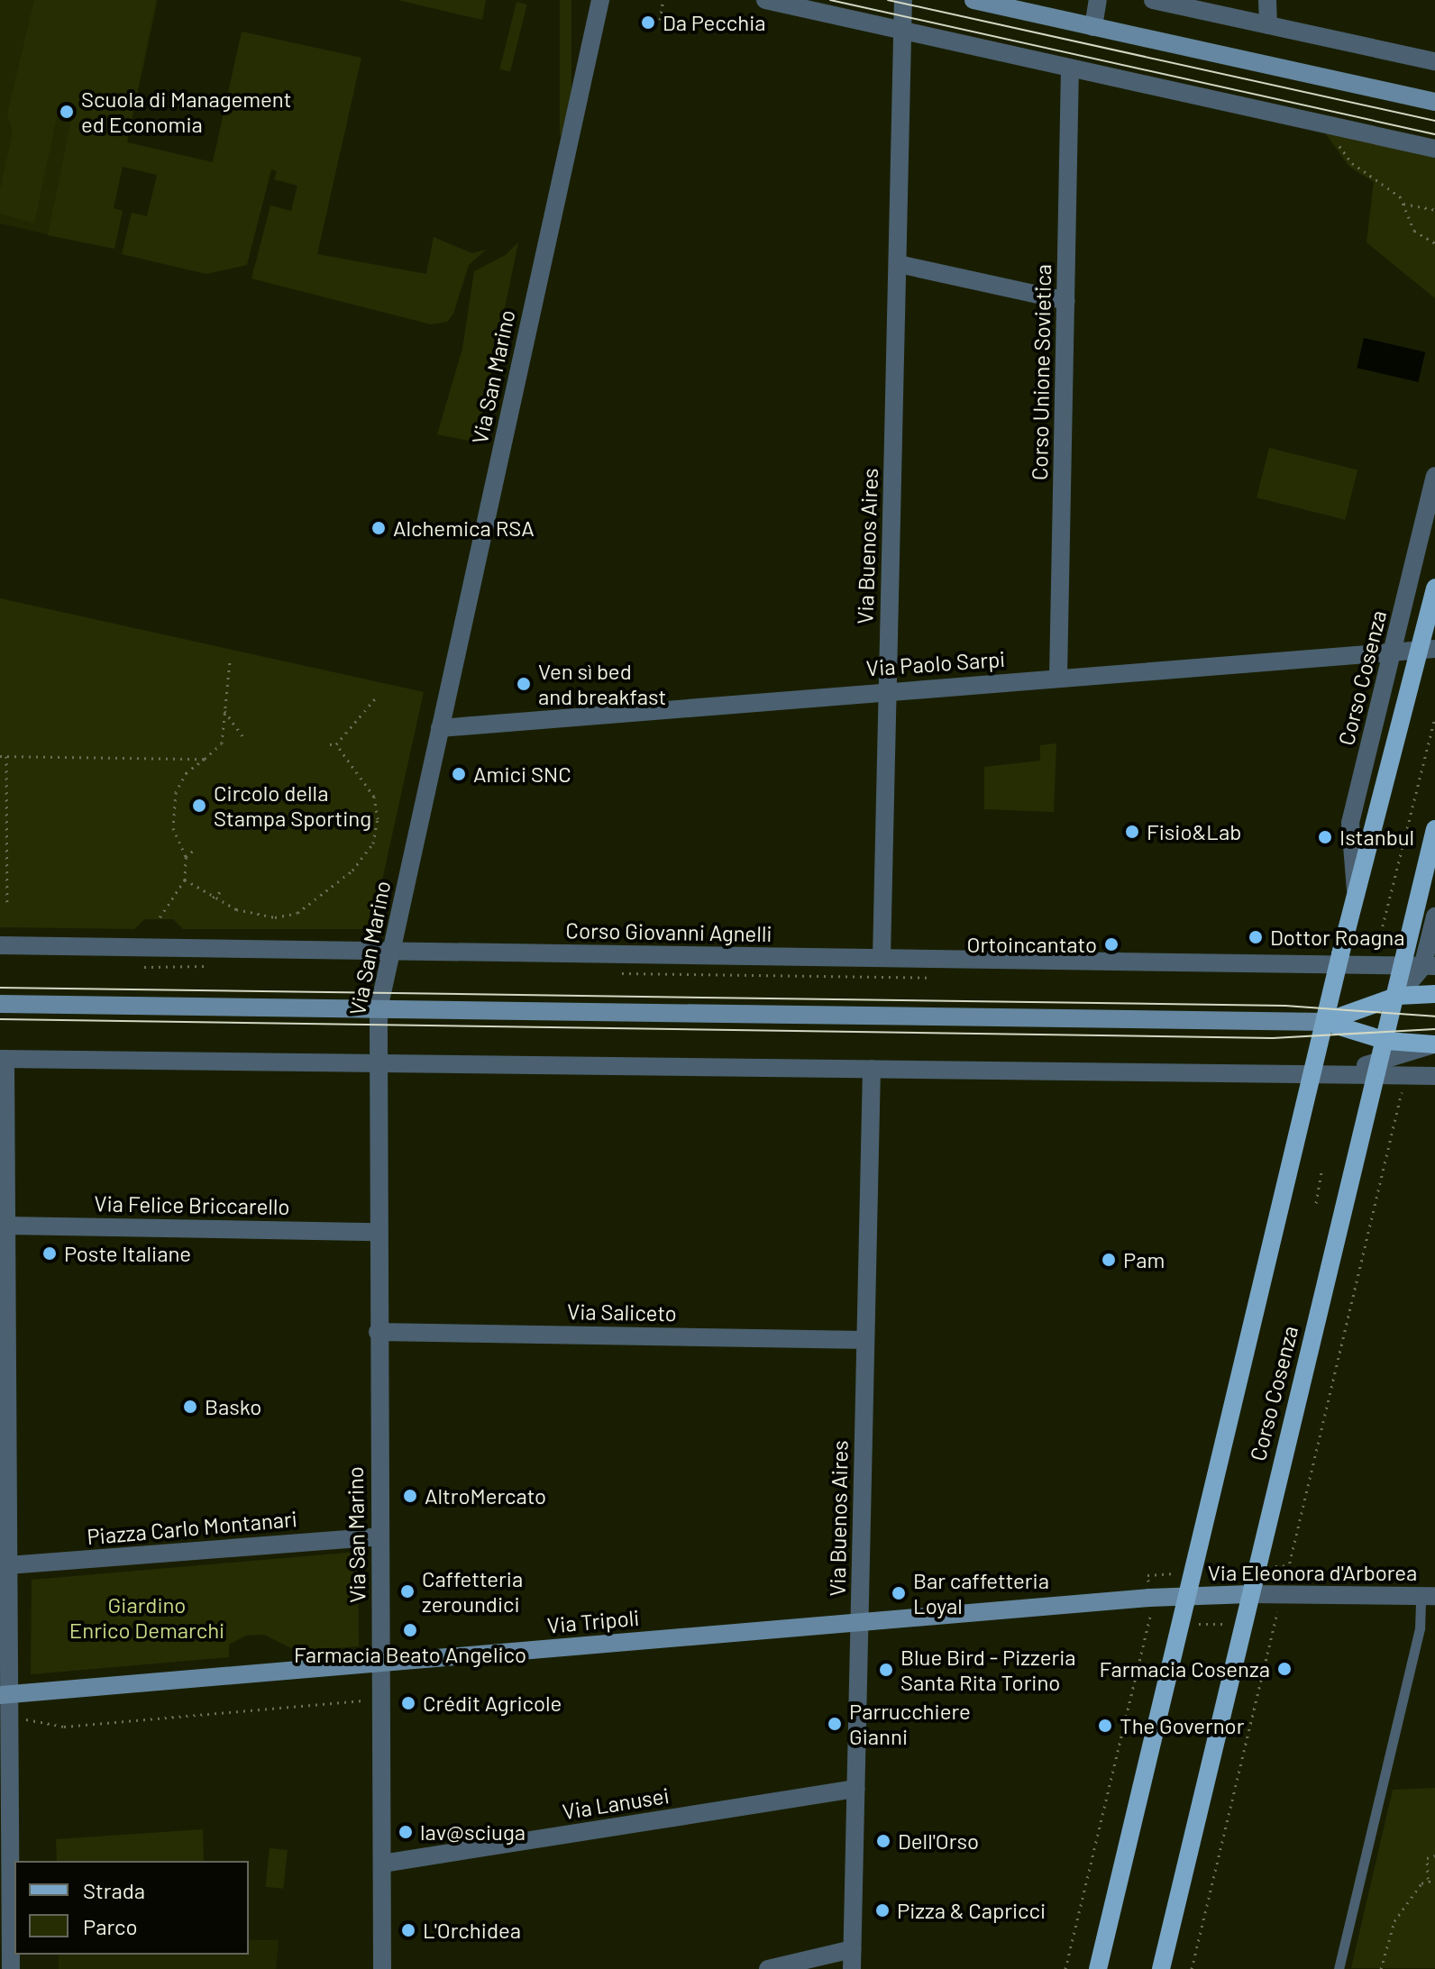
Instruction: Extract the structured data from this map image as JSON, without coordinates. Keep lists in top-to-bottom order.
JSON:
{
  "streets": {
    "main road": [
      "Corso Cosenza",
      "Corso Giovanni Agnelli",
      "Via Eleonora d'Arborea",
      "Via Tripoli"
    ],
    "street": [
      "Corso Unione Sovietica",
      "Via San Marino",
      "Via Buenos Aires",
      "Via Paolo Sarpi",
      "Via Felice Briccarello",
      "Via Saliceto",
      "Piazza Carlo Montanari",
      "Via Lanusei"
    ]
  },
  "crossings": [
    ["Corso Unione Sovietica", "Via Paolo Sarpi"],
    ["Via San Marino", "Via Paolo Sarpi"],
    ["Via San Marino", "Corso Giovanni Agnelli"],
    ["Via San Marino", "Via Felice Briccarello"],
    ["Via San Marino", "Via Saliceto"],
    ["Via San Marino", "Piazza Carlo Montanari"],
    ["Via San Marino", "Via Tripoli"],
    ["Via San Marino", "Via Lanusei"],
    ["Via Buenos Aires", "Via Paolo Sarpi"],
    ["Via Buenos Aires", "Corso Giovanni Agnelli"],
    ["Via Buenos Aires", "Via Saliceto"],
    ["Via Buenos Aires", "Via Tripoli"],
    ["Via Buenos Aires", "Via Lanusei"],
    ["Via Paolo Sarpi", "Corso Cosenza"],
    ["Corso Cosenza", "Corso Giovanni Agnelli"],
    ["Corso Cosenza", "Via Eleonora d'Arborea"],
    ["Corso Cosenza", "Via Tripoli"],
    ["Via Eleonora d'Arborea", "Via Tripoli"]
  ],
  "parks": ["Giardino Enrico Demarchi"],
  "places": [
    "Da Pecchia",
    "Scuola di Management ed Economia",
    "Alchemica RSA",
    "Ven sì bed and breakfast",
    "Amici SNC",
    "Circolo della Stampa Sporting",
    "Fisio&Lab",
    "Istanbul",
    "Dottor Roagna",
    "Ortoincantato",
    "Poste Italiane",
    "Pam",
    "Basko",
    "AltroMercato",
    "Caffetteria zeroundici",
    "Bar caffetteria Loyal",
    "Farmacia Beato Angelico",
    "Farmacia Cosenza",
    "Blue Bird - Pizzeria Santa Rita Torino",
    "Crédit Agricole",
    "Parrucchiere Gianni",
    "The Governor",
    "lav@sciuga",
    "Dell'Orso",
    "Pizza & Capricci",
    "L'Orchidea"
  ],
  "legend": ["Strada", "Parco"]
}
